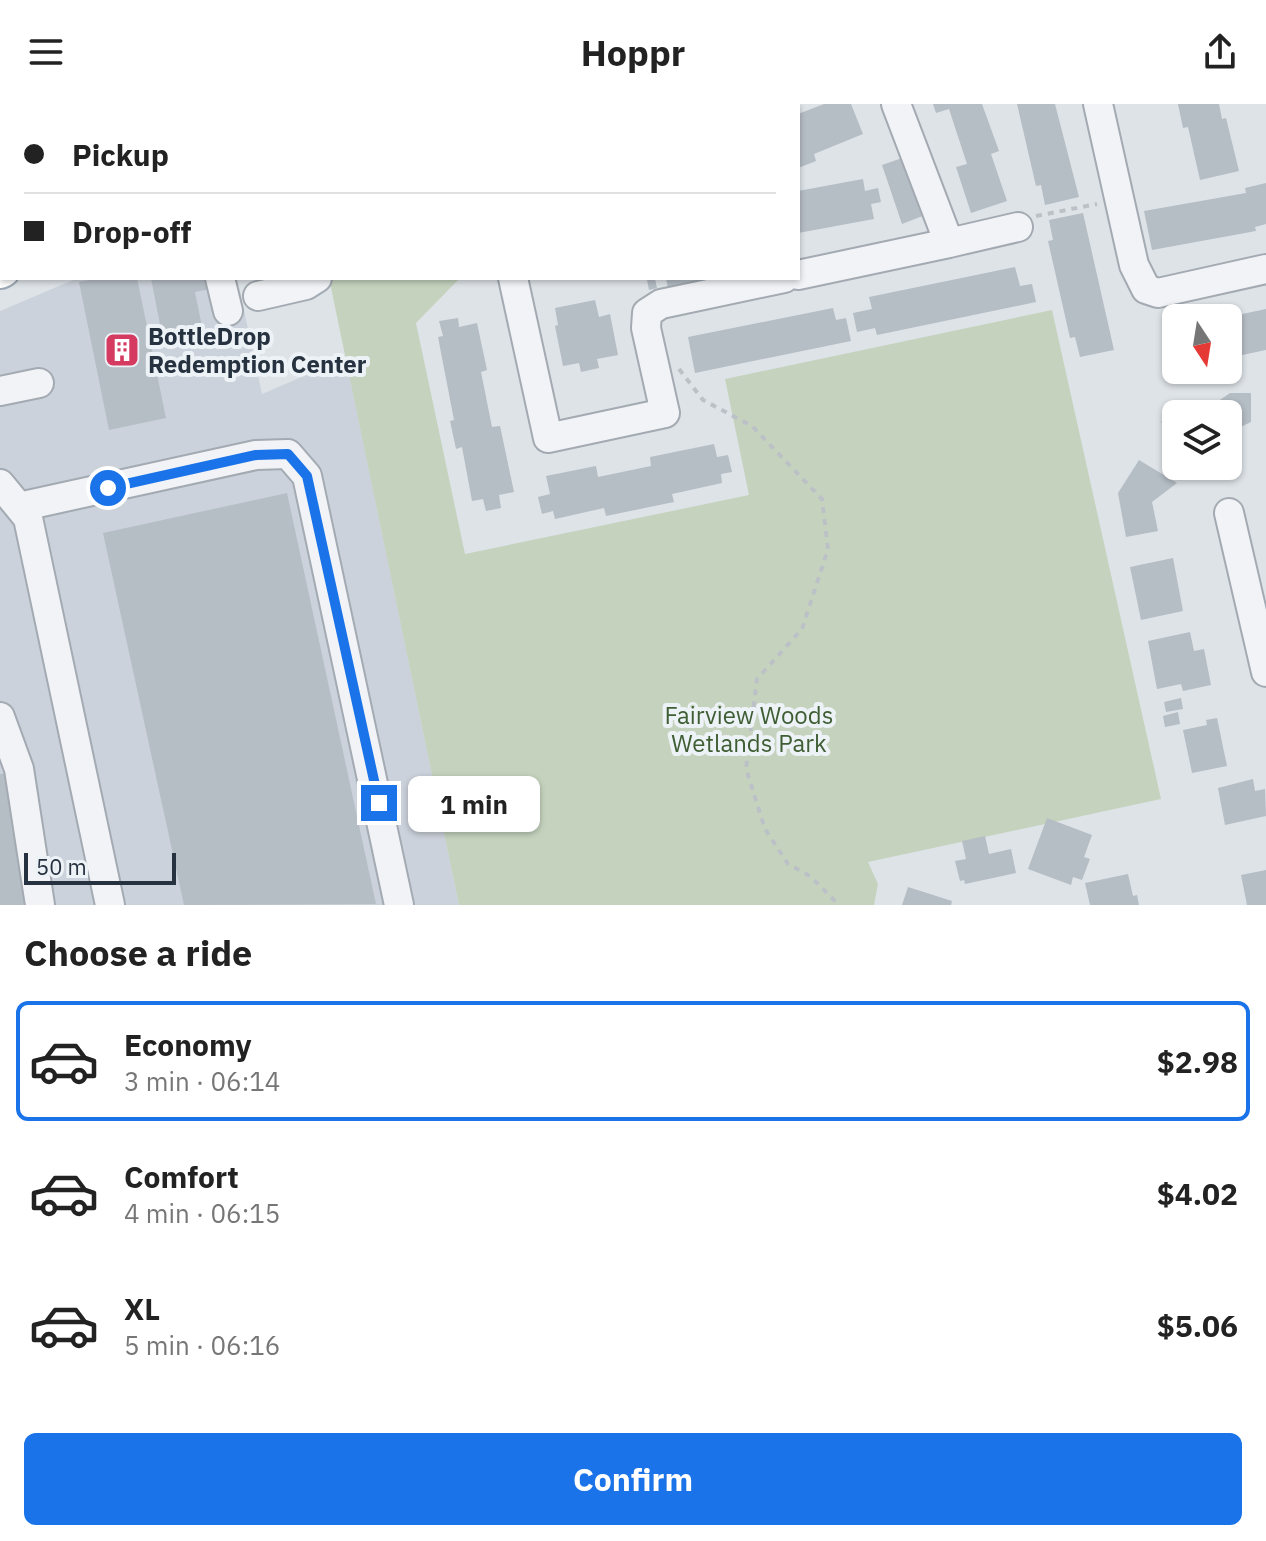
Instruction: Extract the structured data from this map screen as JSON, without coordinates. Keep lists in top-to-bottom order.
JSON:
{
  "parks": ["Fairview Woods Wetlands Park"],
  "places": {
    "building": ["BottleDrop Redemption Center"]
  },
  "scale_bar": "50 m",
  "north": "bottom",
  "page": {
    "header": "Hoppr",
    "banner": ["Pickup", "Drop-off"],
    "bubble": "1 min",
    "scale": "50 m",
    "heading": "Choose a ride",
    "list": [
      {
        "name": "Economy",
        "note": "3 min · 06:14",
        "value": "$2.98"
      },
      {
        "name": "Comfort",
        "note": "4 min · 06:15",
        "value": "$4.02"
      },
      {
        "name": "XL",
        "note": "5 min · 06:16",
        "value": "$5.06"
      }
    ],
    "buttons": "Confirm"
  }
}
